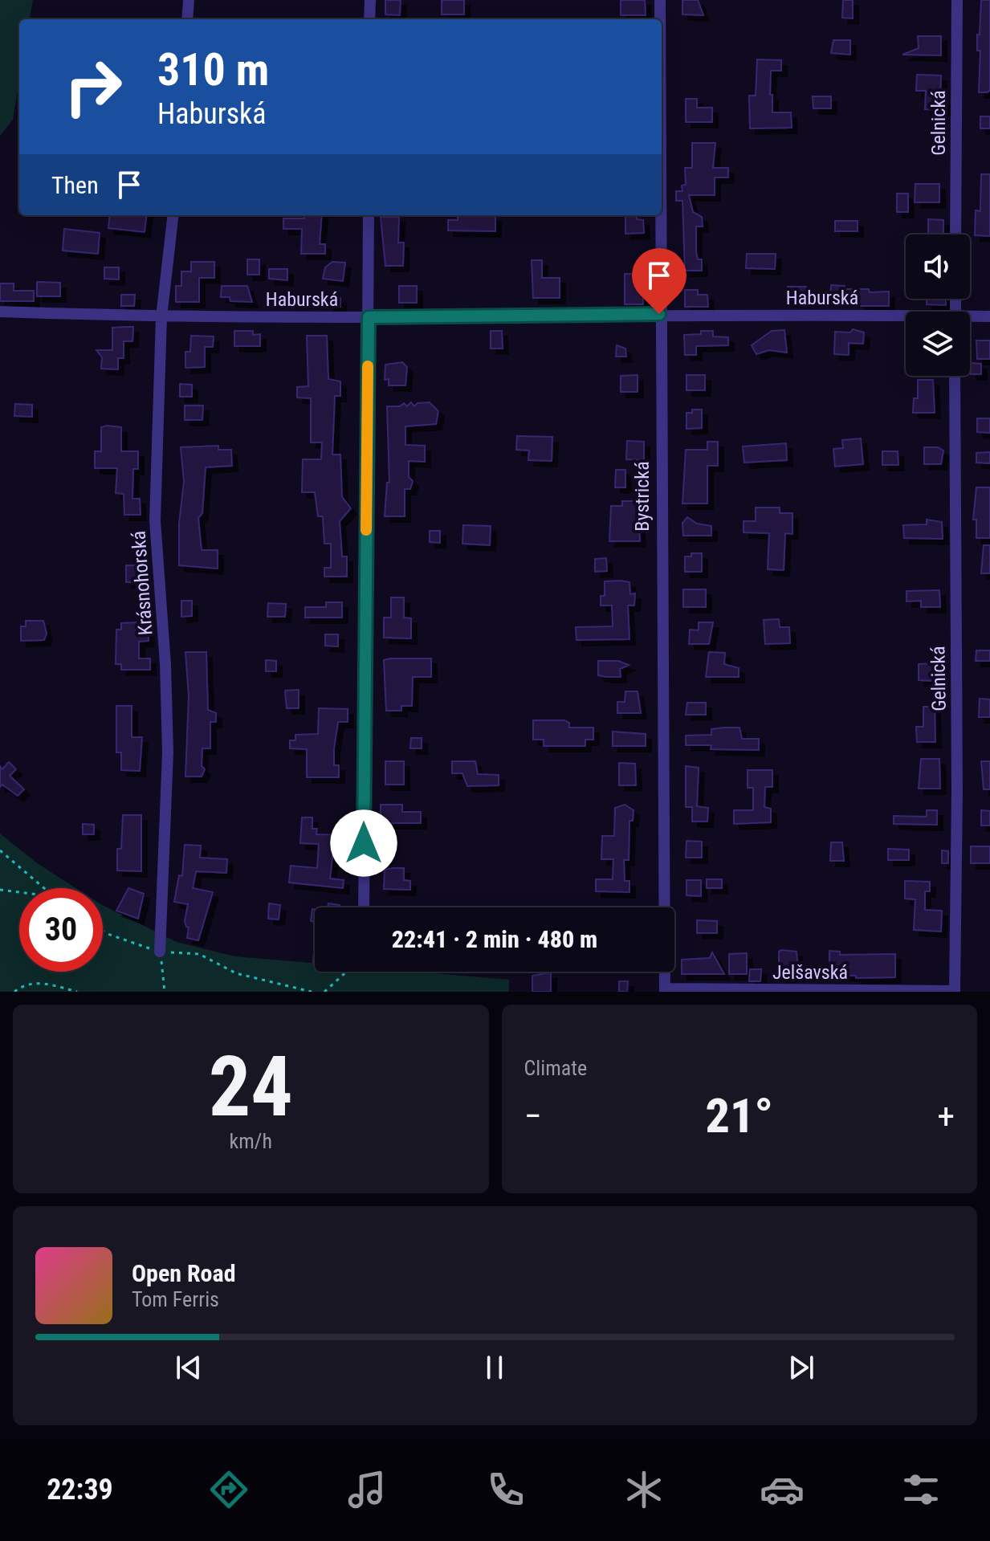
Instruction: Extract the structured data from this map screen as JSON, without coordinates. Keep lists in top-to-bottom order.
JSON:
{
  "streets": {
    "street": [
      "Gelnická",
      "Haburská",
      "Bystrická",
      "Krásnohorská",
      "Jelšavská"
    ]
  },
  "crossings": [
    ["Gelnická", "Jelšavská"],
    ["Haburská", "Bystrická"],
    ["Haburská", "Krásnohorská"],
    ["Bystrická", "Jelšavská"]
  ],
  "page": {
    "turn": ["310 m", "Haburská"],
    "then": "Then",
    "limit": "30",
    "trip": "22:41 · 2 min · 480 m",
    "tile": [
      ["24", "km/h"],
      "Climate"
    ],
    "heat": ["−", "21°", "+"],
    "song": ["Open Road", "Tom Ferris"],
    "tabs": "22:39"
  }
}
